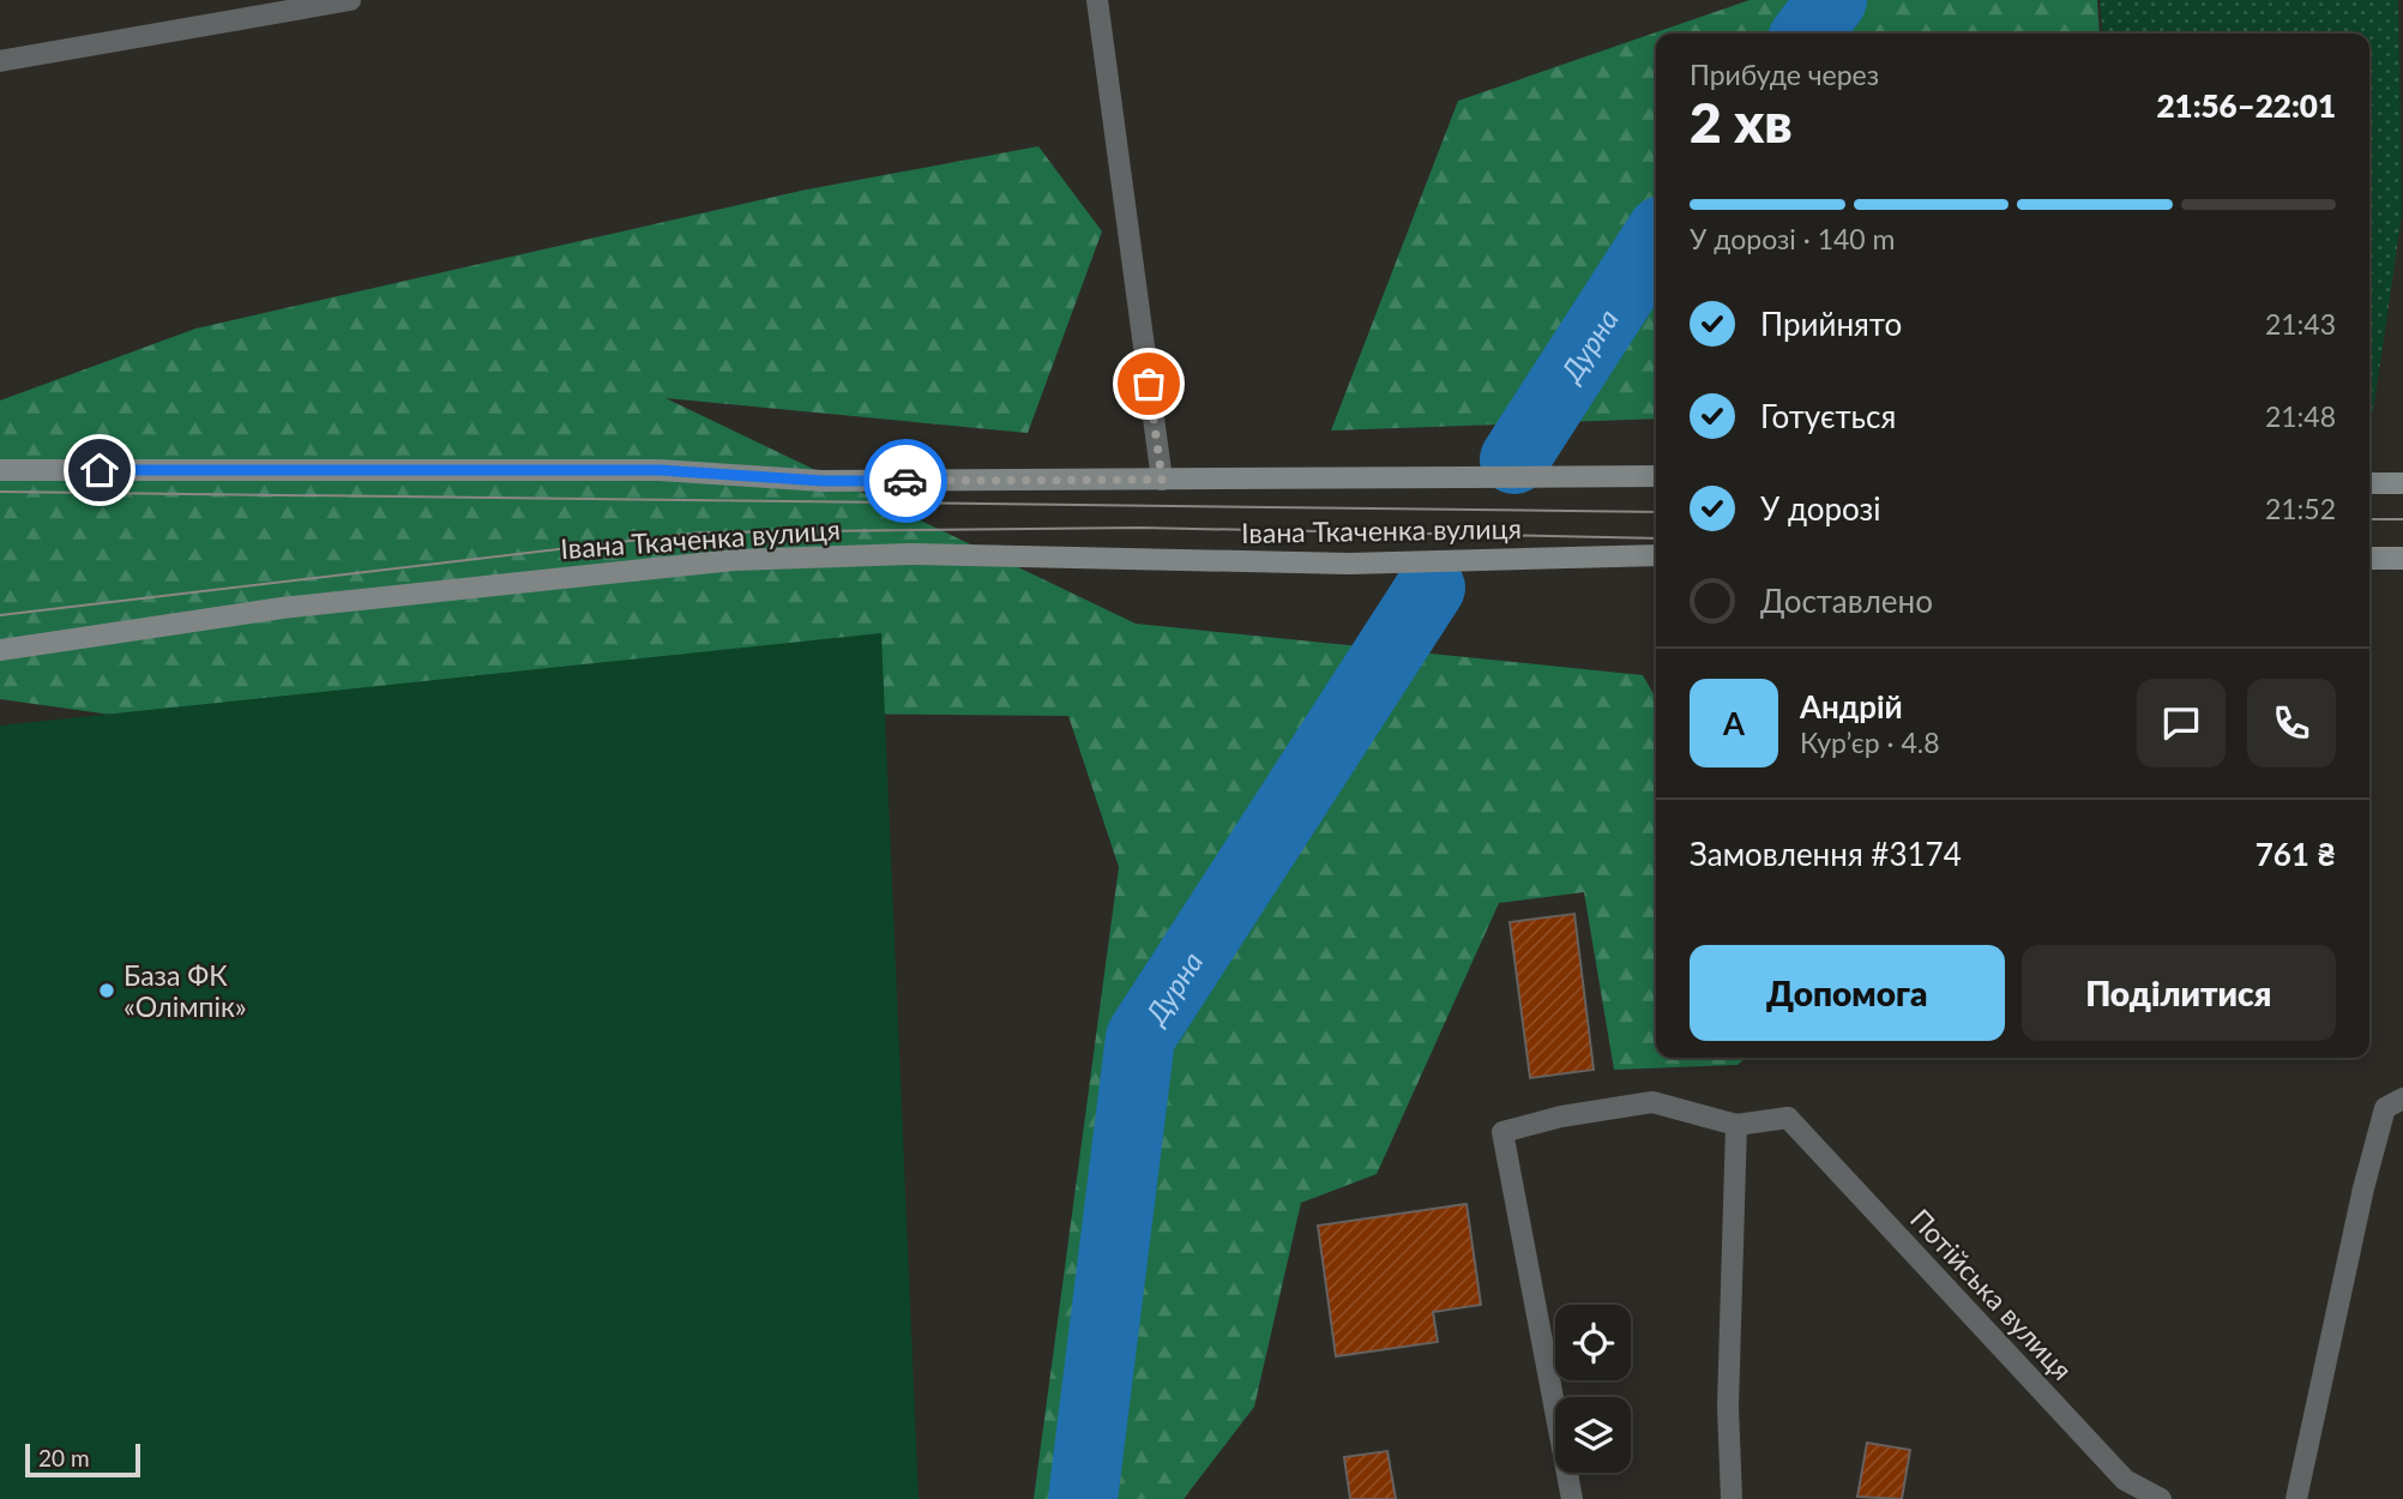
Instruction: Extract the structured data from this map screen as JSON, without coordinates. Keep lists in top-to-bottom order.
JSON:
{
  "streets": {
    "main road": ["Івана Ткаченка вулиця"],
    "street": ["Потійська вулиця"]
  },
  "water": ["Дурна"],
  "places": ["База ФК «Олімпік»"],
  "scale_bar": "20 m",
  "page": {
    "heading": ["2 хв", "Прибуде через", "21:56–22:01"],
    "panel": [
      "Андрій",
      "Кур’єр · 4.8",
      "Замовлення #3174",
      "761 ₴"
    ],
    "bar": "У дорозі · 140 m",
    "list": [
      ["Прийнято", "21:43"],
      ["Готується", "21:48"],
      ["У дорозі", "21:52"],
      "Доставлено"
    ],
    "round": "А",
    "buttons": ["Допомога", "Поділитися"],
    "scale": "20 m"
  }
}
